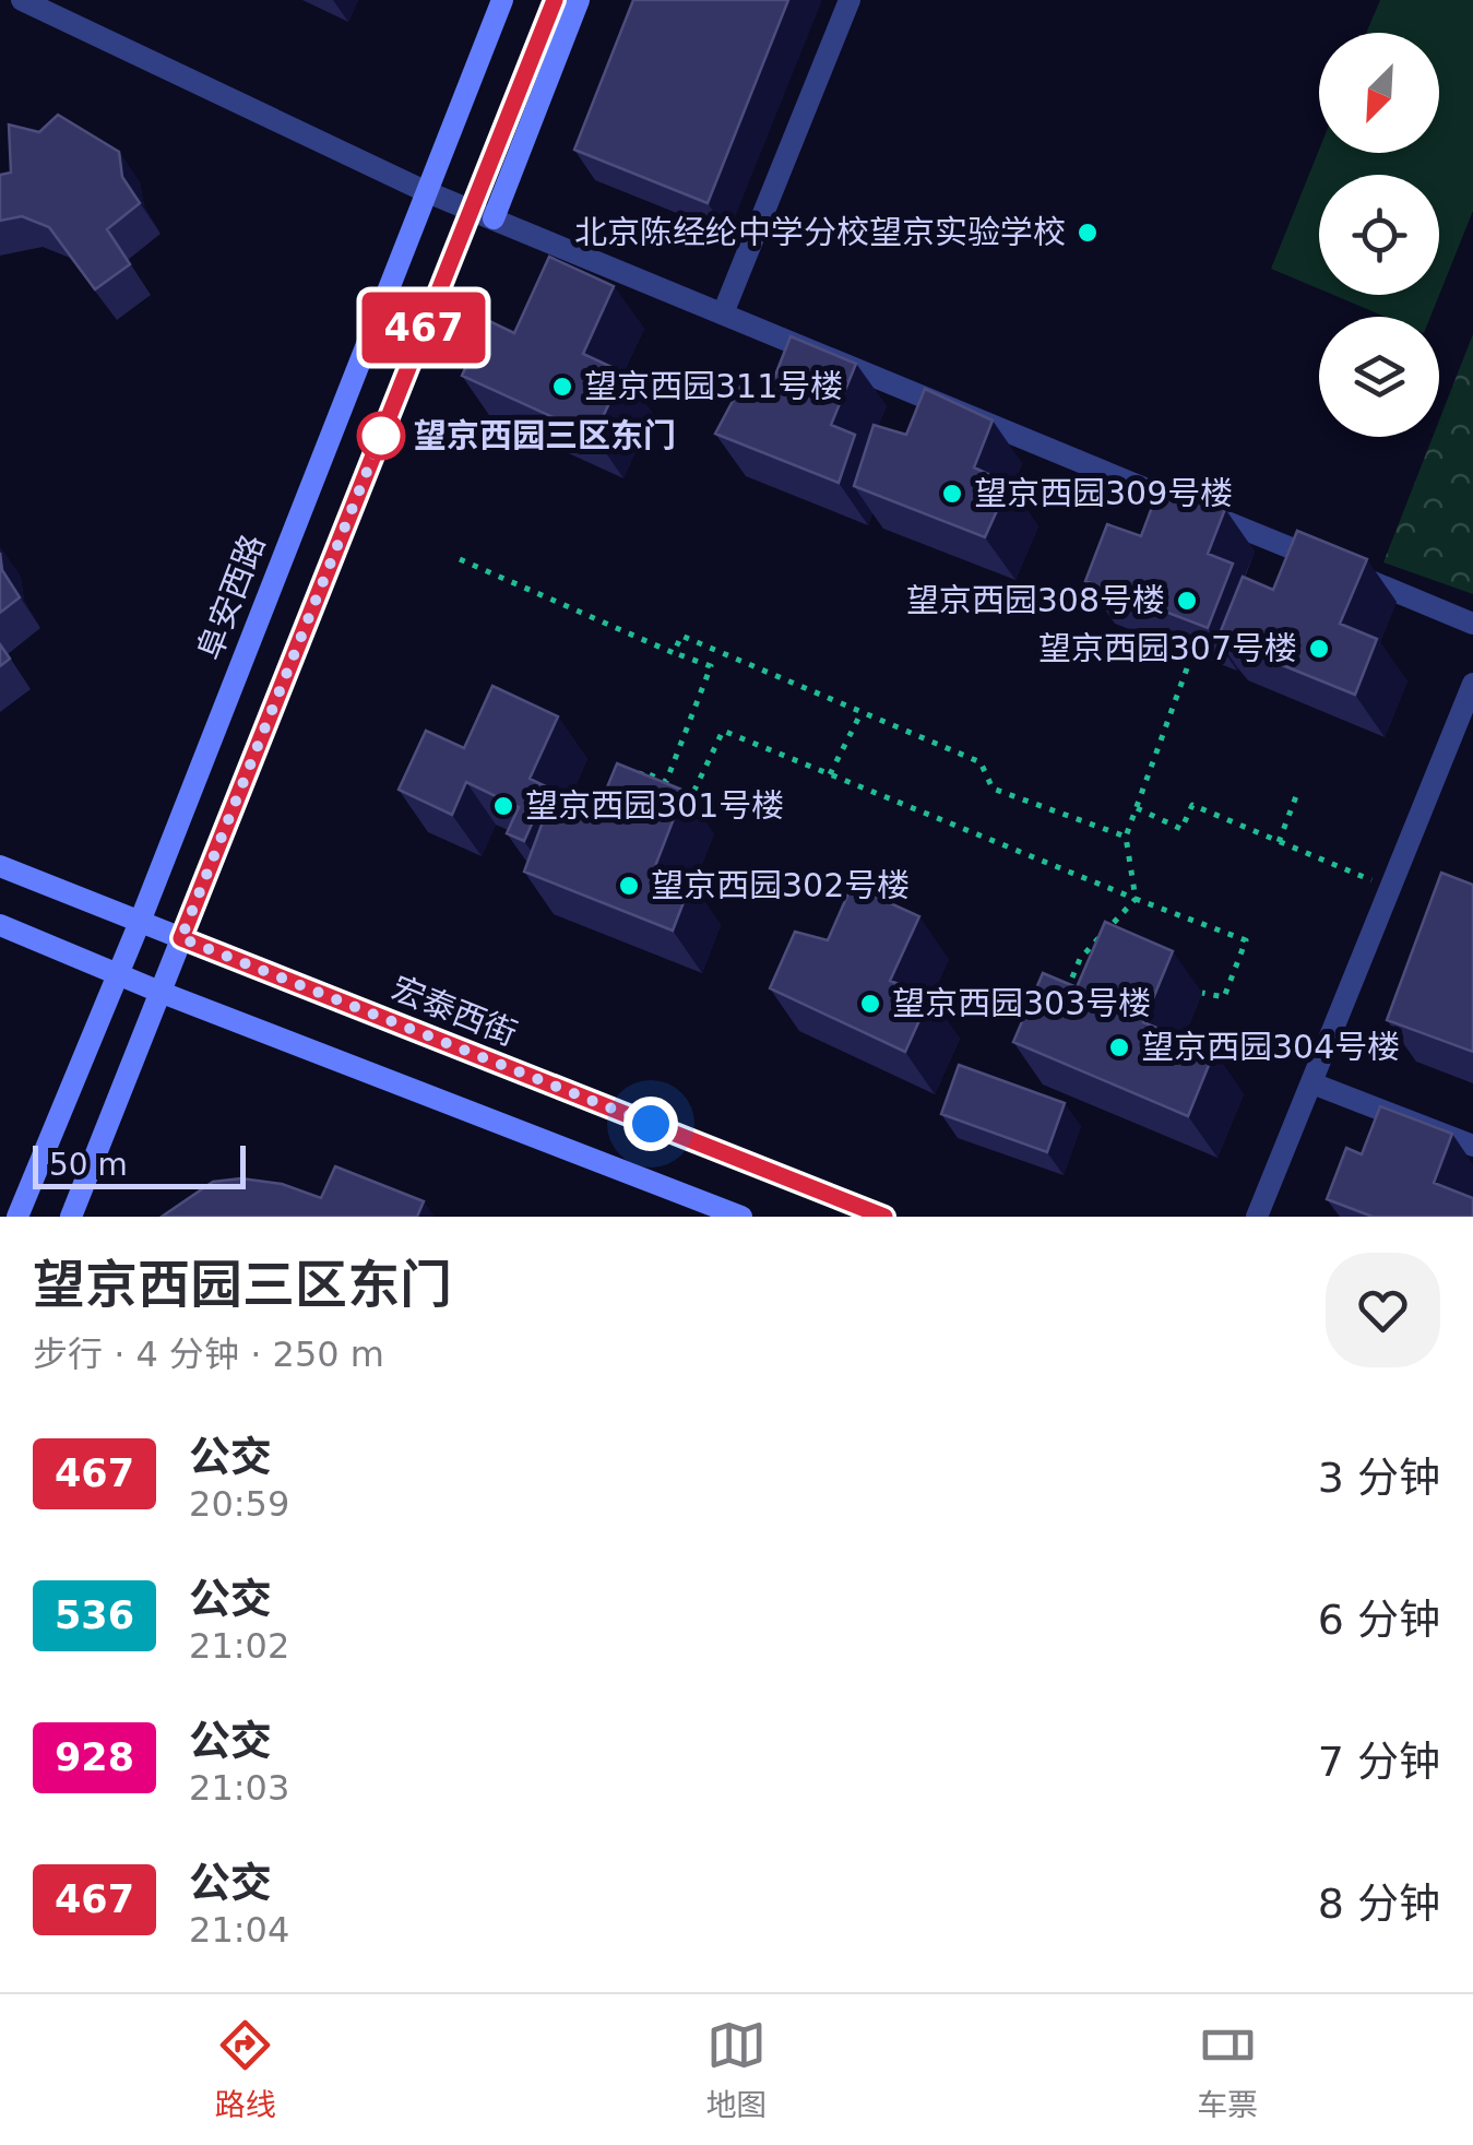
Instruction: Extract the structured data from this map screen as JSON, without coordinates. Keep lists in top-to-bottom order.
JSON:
{
  "streets": {
    "main road": ["阜安西路", "宏泰西街"]
  },
  "crossings": [
    ["阜安西路", "宏泰西街"]
  ],
  "places": [
    "北京陈经纶中学分校望京实验学校",
    "望京西园311号楼",
    "望京西园三区东门",
    "望京西园309号楼",
    "望京西园308号楼",
    "望京西园307号楼",
    "望京西园301号楼",
    "望京西园302号楼",
    "望京西园303号楼",
    "望京西园304号楼"
  ],
  "lines": ["bus line 467"],
  "scale_bar": "50 m",
  "north": "bottom left",
  "page": {
    "on_map": "467",
    "scale": "50 m",
    "heading": ["望京西园三区东门", "步行 · 4 分钟 · 250 m"],
    "list": [
      {
        "mark": "467",
        "name": "公交",
        "note": "20:59",
        "value": "3 分钟"
      },
      {
        "mark": "536",
        "name": "公交",
        "note": "21:02",
        "value": "6 分钟"
      },
      {
        "mark": "928",
        "name": "公交",
        "note": "21:03",
        "value": "7 分钟"
      },
      {
        "mark": "467",
        "name": "公交",
        "note": "21:04",
        "value": "8 分钟"
      }
    ],
    "tabs": ["路线", "地图", "车票"]
  }
}
